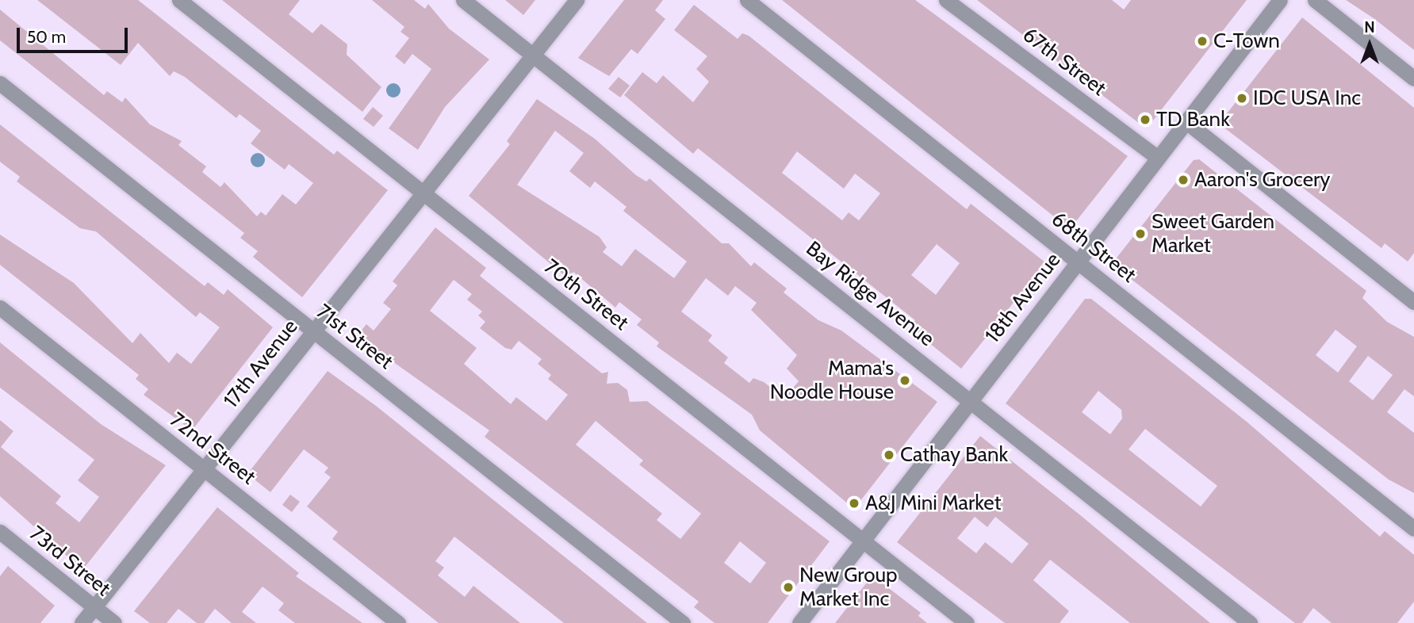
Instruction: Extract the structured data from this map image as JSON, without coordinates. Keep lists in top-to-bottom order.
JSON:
{
  "streets": {
    "street": [
      "67th Street",
      "68th Street",
      "Bay Ridge Avenue",
      "70th Street",
      "18th Avenue",
      "71st Street",
      "17th Avenue",
      "72nd Street",
      "73rd Street"
    ]
  },
  "crossings": [
    ["67th Street", "18th Avenue"],
    ["68th Street", "18th Avenue"],
    ["Bay Ridge Avenue", "18th Avenue"],
    ["Bay Ridge Avenue", "17th Avenue"],
    ["70th Street", "18th Avenue"],
    ["70th Street", "17th Avenue"],
    ["71st Street", "17th Avenue"],
    ["17th Avenue", "72nd Street"],
    ["17th Avenue", "73rd Street"]
  ],
  "places": [
    "C-Town",
    "IDC USA Inc",
    "TD Bank",
    "Aaron's Grocery",
    "Sweet Garden Market",
    "Mama's Noodle House",
    "Cathay Bank",
    "A&J Mini Market",
    "New Group Market Inc"
  ],
  "scale_bar": "50 m",
  "north": "top"
}
